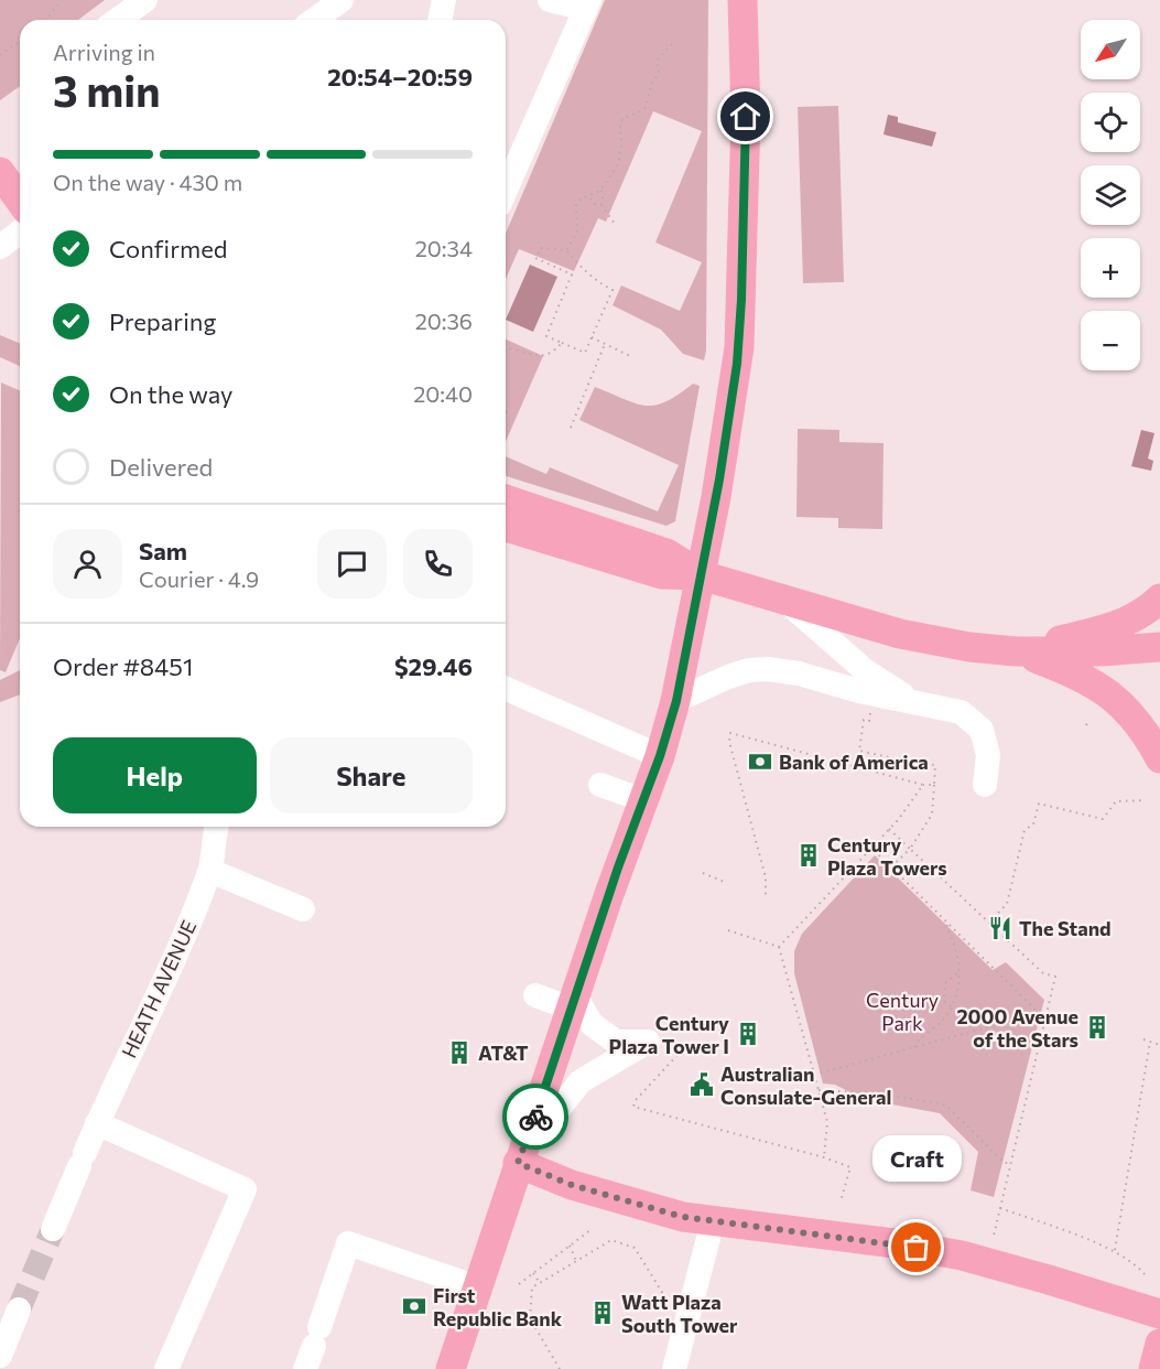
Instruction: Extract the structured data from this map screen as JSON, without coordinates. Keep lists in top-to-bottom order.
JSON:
{
  "streets": {
    "street": ["HEATH AVENUE"]
  },
  "parks": ["Century Park"],
  "places": {
    "bank": ["Bank of America", "First Republic Bank"],
    "building": [
      "Century Plaza Towers",
      "2000 Avenue of the Stars",
      "Century Plaza Tower I",
      "AT&T",
      "Watt Plaza South Tower"
    ],
    "restaurant": ["The Stand"],
    "public building": ["Australian Consulate-General"],
    "other": ["Craft"]
  },
  "north": "bottom left",
  "page": {
    "map_buttons": ["+", "−"],
    "heading": ["3 min", "Arriving in", "20:54–20:59"],
    "panel": [
      "Sam",
      "Courier · 4.9",
      "Order #8451",
      "$29.46"
    ],
    "bar": "On the way · 430 m",
    "list": [
      ["Confirmed", "20:34"],
      ["Preparing", "20:36"],
      ["On the way", "20:40"],
      "Delivered"
    ],
    "buttons": ["Help", "Share"],
    "bubble": "Craft"
  }
}
